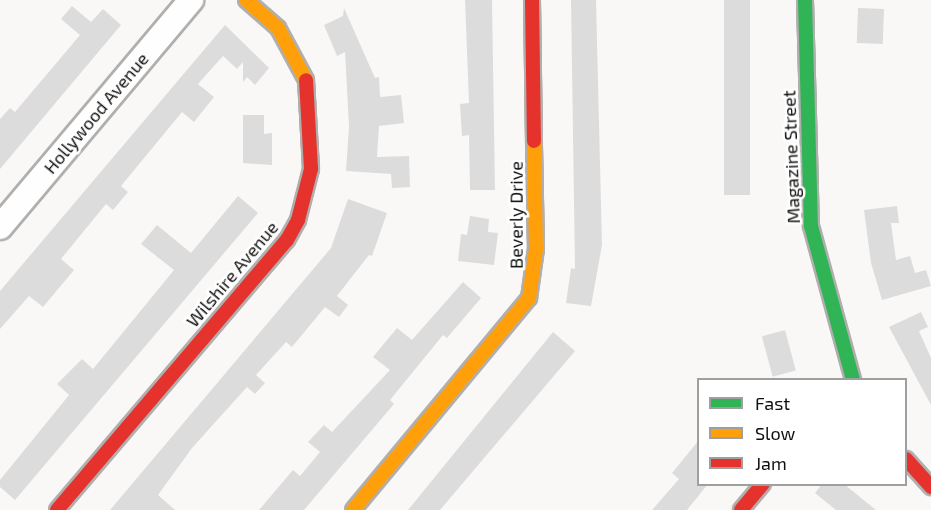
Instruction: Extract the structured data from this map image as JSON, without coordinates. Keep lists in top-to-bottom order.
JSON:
{
  "streets": {
    "street": [
      "Hollywood Avenue",
      "Magazine Street",
      "Beverly Drive",
      "Wilshire Avenue"
    ]
  },
  "legend": ["Fast", "Slow", "Jam"]
}
